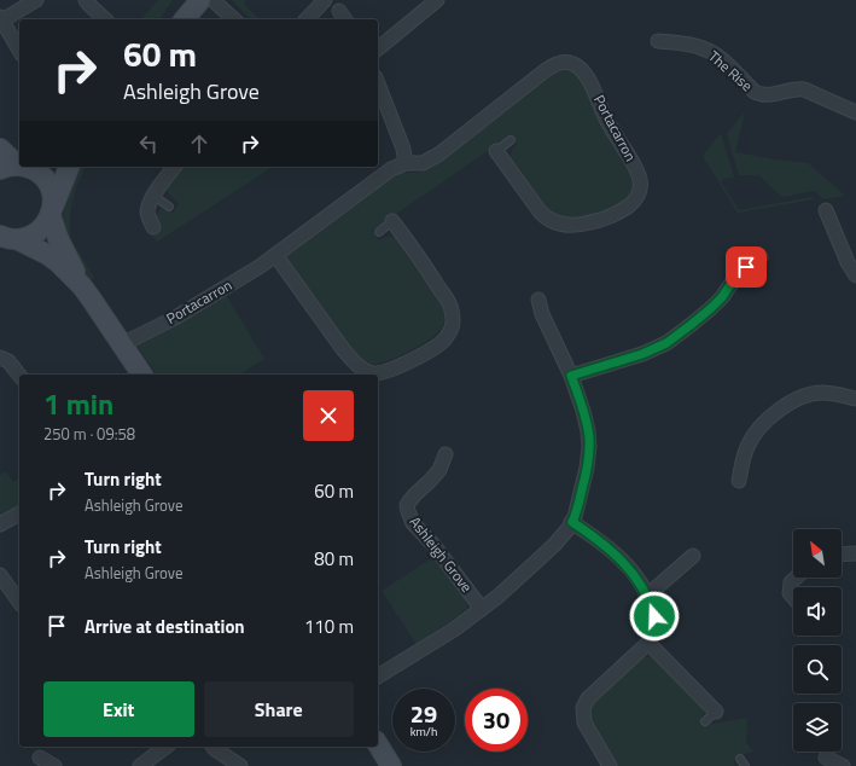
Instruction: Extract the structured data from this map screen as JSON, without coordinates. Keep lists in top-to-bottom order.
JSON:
{
  "streets": {
    "street": ["The Rise", "Portacarron", "Ashleigh Grove"]
  },
  "north": "top left",
  "page": {
    "turn": ["60 m", "Ashleigh Grove"],
    "heading": ["1 min", "250 m · 09:58"],
    "list": [
      {
        "name": "Turn right",
        "note": "Ashleigh Grove",
        "value": "60 m"
      },
      {
        "name": "Turn right",
        "note": "Ashleigh Grove",
        "value": "80 m"
      },
      {
        "name": "Arrive at destination",
        "value": "110 m"
      }
    ],
    "buttons": ["Exit", "Share"],
    "speed": "29 km/h",
    "limit": "30"
  }
}
